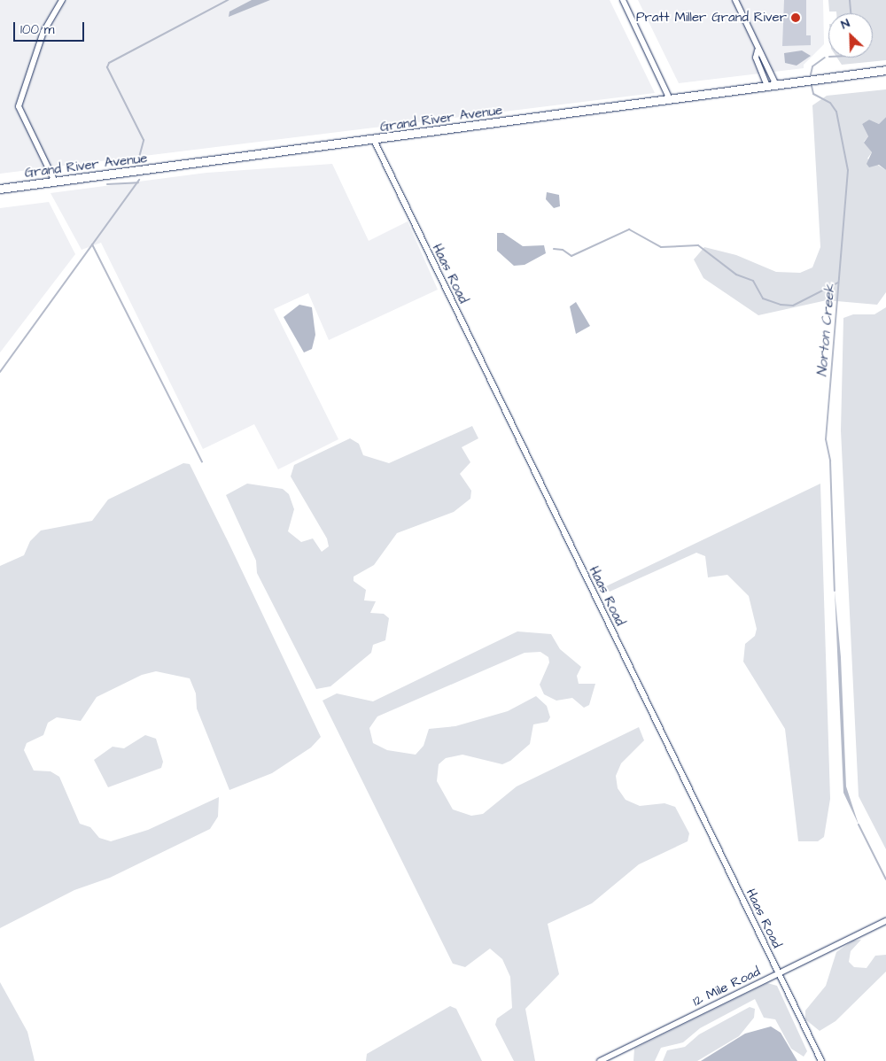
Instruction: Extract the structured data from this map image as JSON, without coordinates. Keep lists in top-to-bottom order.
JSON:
{
  "streets": {
    "main road": ["Grand River Avenue"],
    "street": ["Haas Road", "12 Mile Road"]
  },
  "crossings": [
    ["Grand River Avenue", "Haas Road"],
    ["Haas Road", "12 Mile Road"]
  ],
  "water": ["Norton Creek"],
  "places": ["Pratt Miller Grand River"],
  "scale_bar": "100 m",
  "north": "top left"
}
